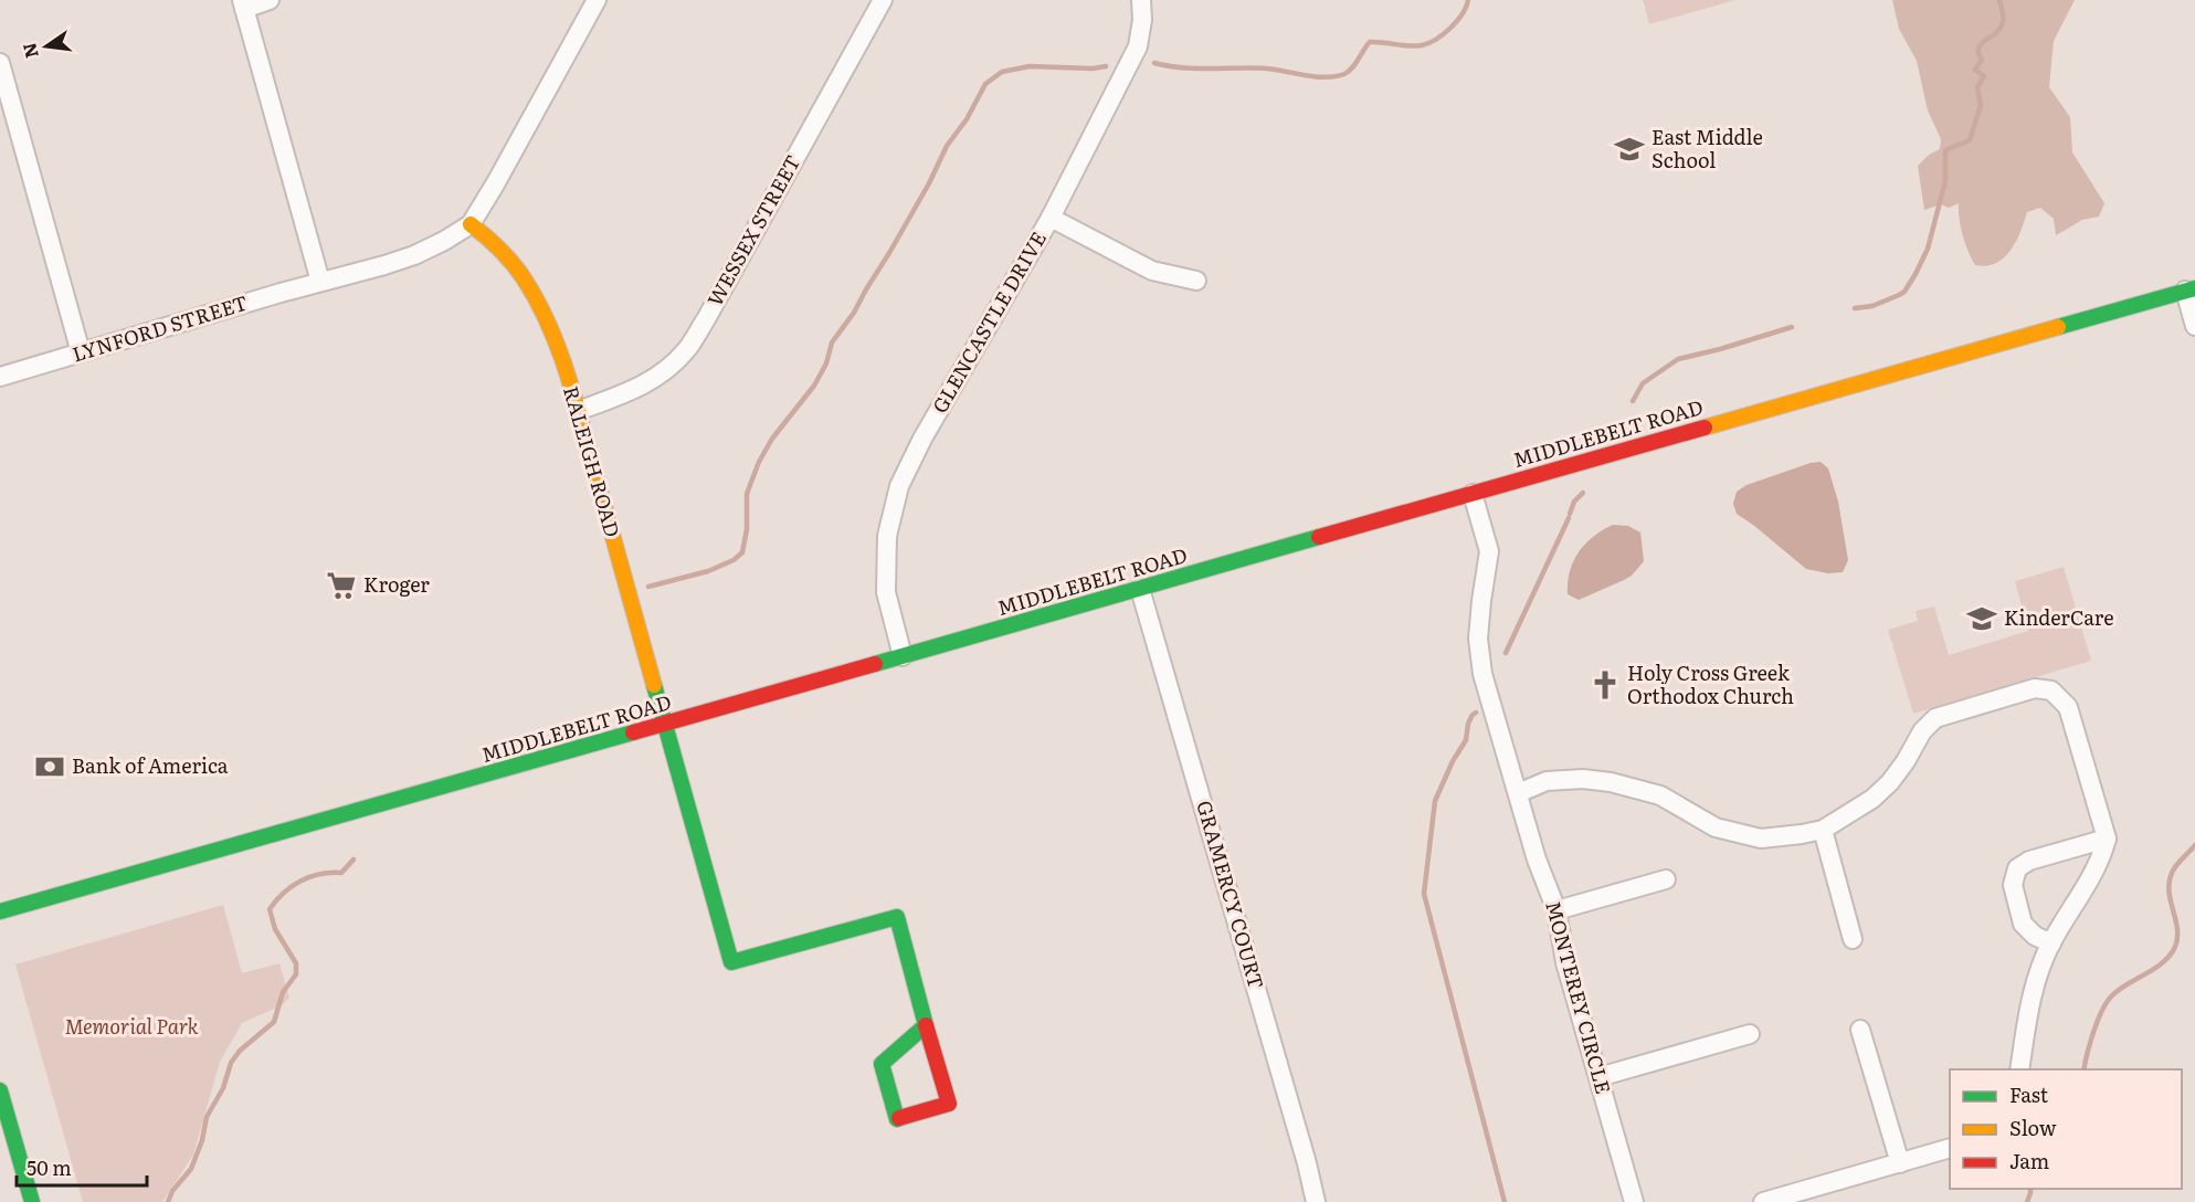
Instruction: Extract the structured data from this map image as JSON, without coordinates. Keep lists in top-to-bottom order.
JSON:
{
  "streets": {
    "street": [
      "WESSEX STREET",
      "GLENCASTLE DRIVE",
      "LYNFORD STREET",
      "MIDDLEBELT ROAD",
      "RALEIGH ROAD",
      "GRAMERCY COURT",
      "MONTEREY CIRCLE"
    ]
  },
  "crossings": [
    ["WESSEX STREET", "RALEIGH ROAD"],
    ["GLENCASTLE DRIVE", "MIDDLEBELT ROAD"],
    ["LYNFORD STREET", "RALEIGH ROAD"],
    ["MIDDLEBELT ROAD", "RALEIGH ROAD"],
    ["MIDDLEBELT ROAD", "GRAMERCY COURT"],
    ["MIDDLEBELT ROAD", "MONTEREY CIRCLE"]
  ],
  "parks": ["Memorial Park"],
  "places": {
    "school or university": ["East Middle School", "KinderCare"],
    "supermarket": ["Kroger"],
    "church": ["Holy Cross Greek Orthodox Church"],
    "bank": ["Bank of America"]
  },
  "legend": ["Fast", "Slow", "Jam"],
  "scale_bar": "50 m",
  "north": "left"
}
